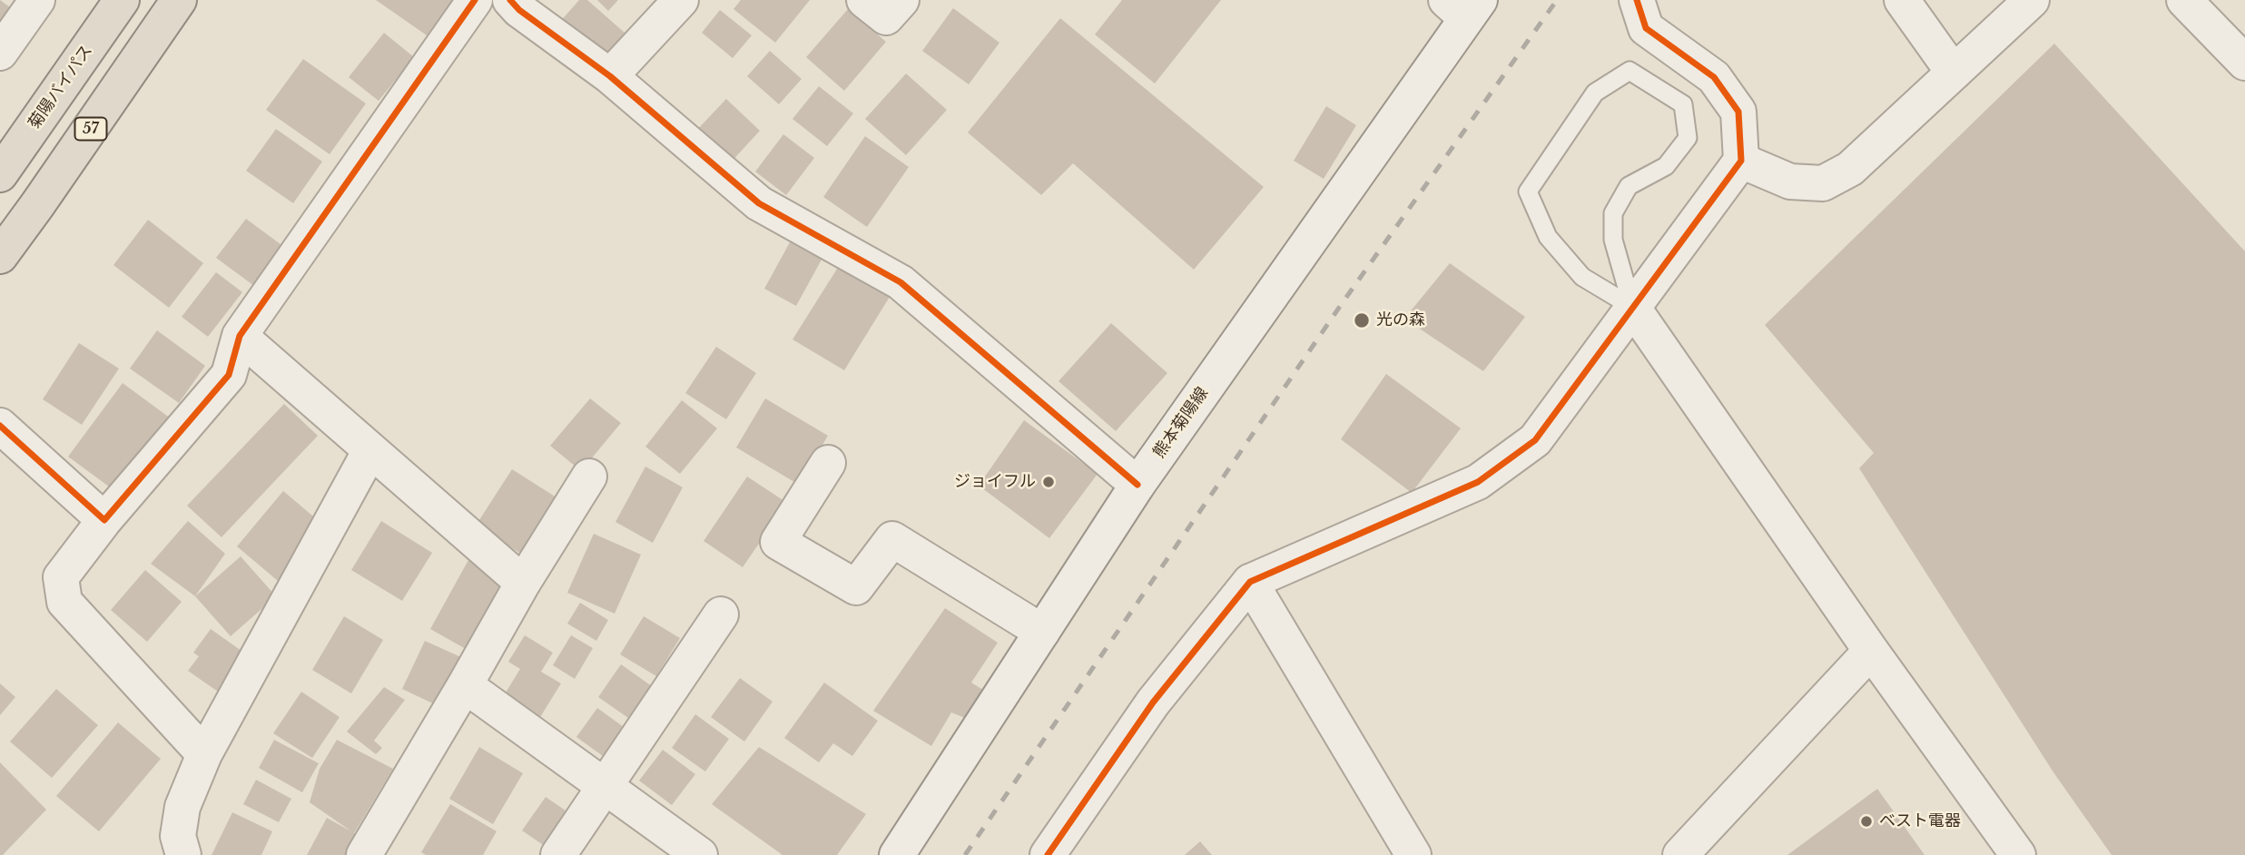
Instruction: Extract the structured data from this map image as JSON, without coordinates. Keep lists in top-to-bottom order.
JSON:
{
  "streets": {
    "highway": ["菊陽バイパス", "57"],
    "street": ["熊本菊陽線"]
  },
  "places": ["光の森", "ジョイフル", "ベスト電器"]
}
